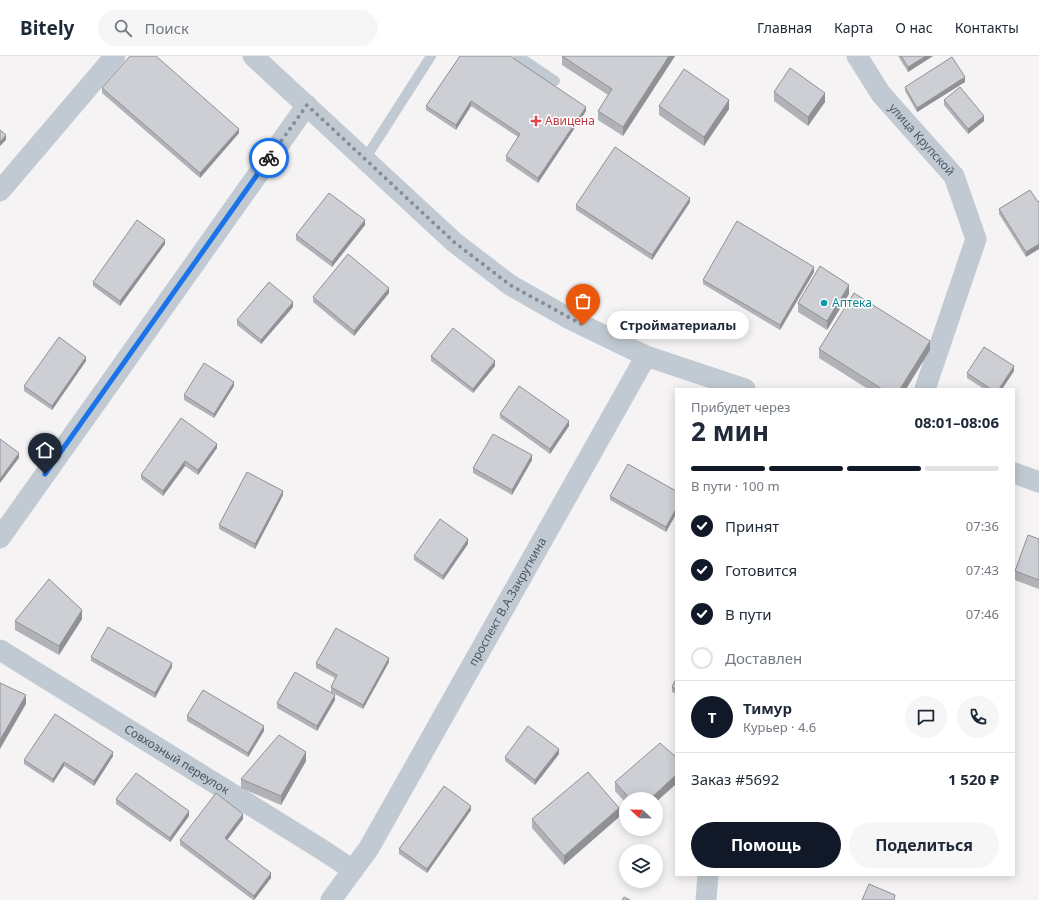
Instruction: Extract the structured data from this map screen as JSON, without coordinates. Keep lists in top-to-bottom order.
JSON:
{
  "streets": {
    "street": ["улица Крупской", "проспект В.А.Закруткина", "Совхозный переулок"]
  },
  "crossings": [
    ["проспект В.А.Закруткина", "Совхозный переулок"]
  ],
  "places": {
    "health": ["Авицена"],
    "other": ["Аптека", "Стройматериалы"]
  },
  "north": "left",
  "page": {
    "header": "Bitely",
    "search": "Поиск",
    "nav": [
      "Главная",
      "Карта",
      "О нас",
      "Контакты"
    ],
    "bubble": "Стройматериалы",
    "heading": ["2 мин", "Прибудет через", "08:01–08:06"],
    "panel": [
      "Тимур",
      "Курьер · 4.6",
      "Заказ #5692",
      "1 520 ₽"
    ],
    "bar": "В пути · 100 m",
    "list": [
      ["Принят", "07:36"],
      ["Готовится", "07:43"],
      ["В пути", "07:46"],
      "Доставлен"
    ],
    "round": "Т",
    "buttons": ["Помощь", "Поделиться"]
  }
}
